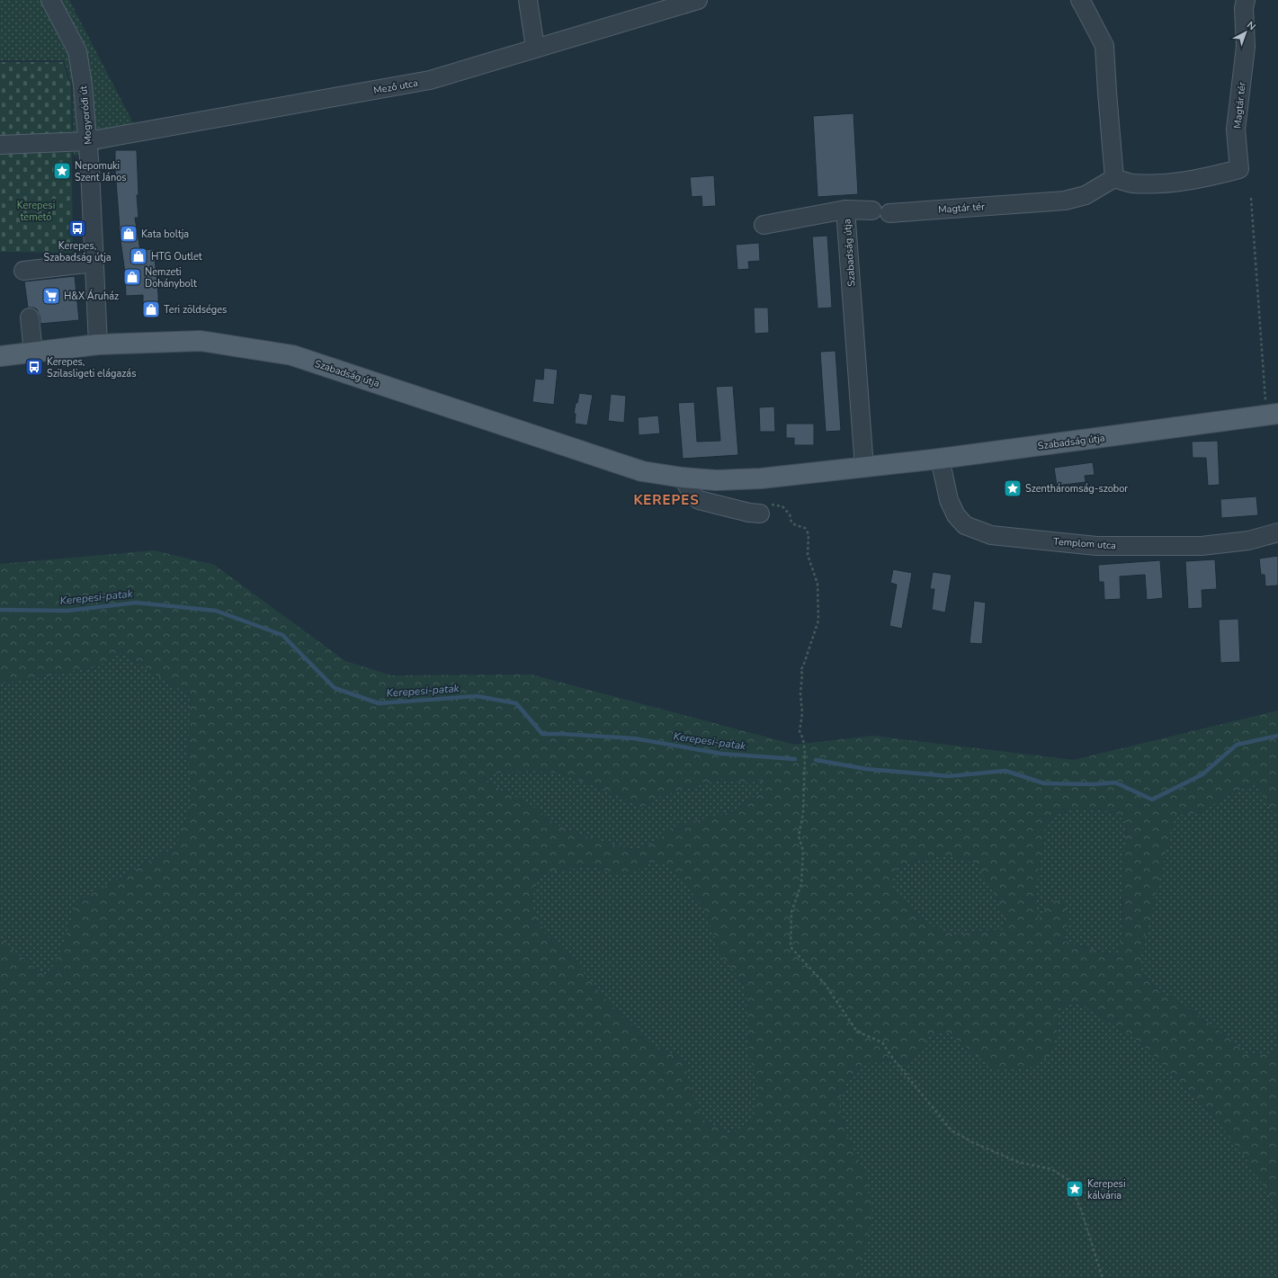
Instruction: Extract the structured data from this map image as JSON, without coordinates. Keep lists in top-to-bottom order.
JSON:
{
  "streets": {
    "main road": ["Szabadság útja"],
    "street": [
      "Mező utca",
      "Magtár tér",
      "Mogyoródi út",
      "Templom utca"
    ]
  },
  "crossings": [
    ["Mező utca", "Mogyoródi út"],
    ["Magtár tér", "Szabadság útja"],
    ["Mogyoródi út", "Szabadság útja"],
    ["Szabadság útja", "Templom utca"]
  ],
  "districts": ["KEREPES"],
  "water": ["Kerepesi-patak"],
  "parks": ["Kerepesi temető"],
  "places": {
    "place": ["Nepomuki Szent János", "Szentháromság-szobor", "Kerepesi kálvária"],
    "bus stop": ["Kerepes, Szabadság útja", "Kerepes, Szilasligeti elágazás"],
    "shop": [
      "Kata boltja",
      "HTG Outlet",
      "Nemzeti Dohánybolt",
      "Teri zöldséges"
    ],
    "supermarket": ["H&X Áruház"]
  },
  "north": "top right"
}
